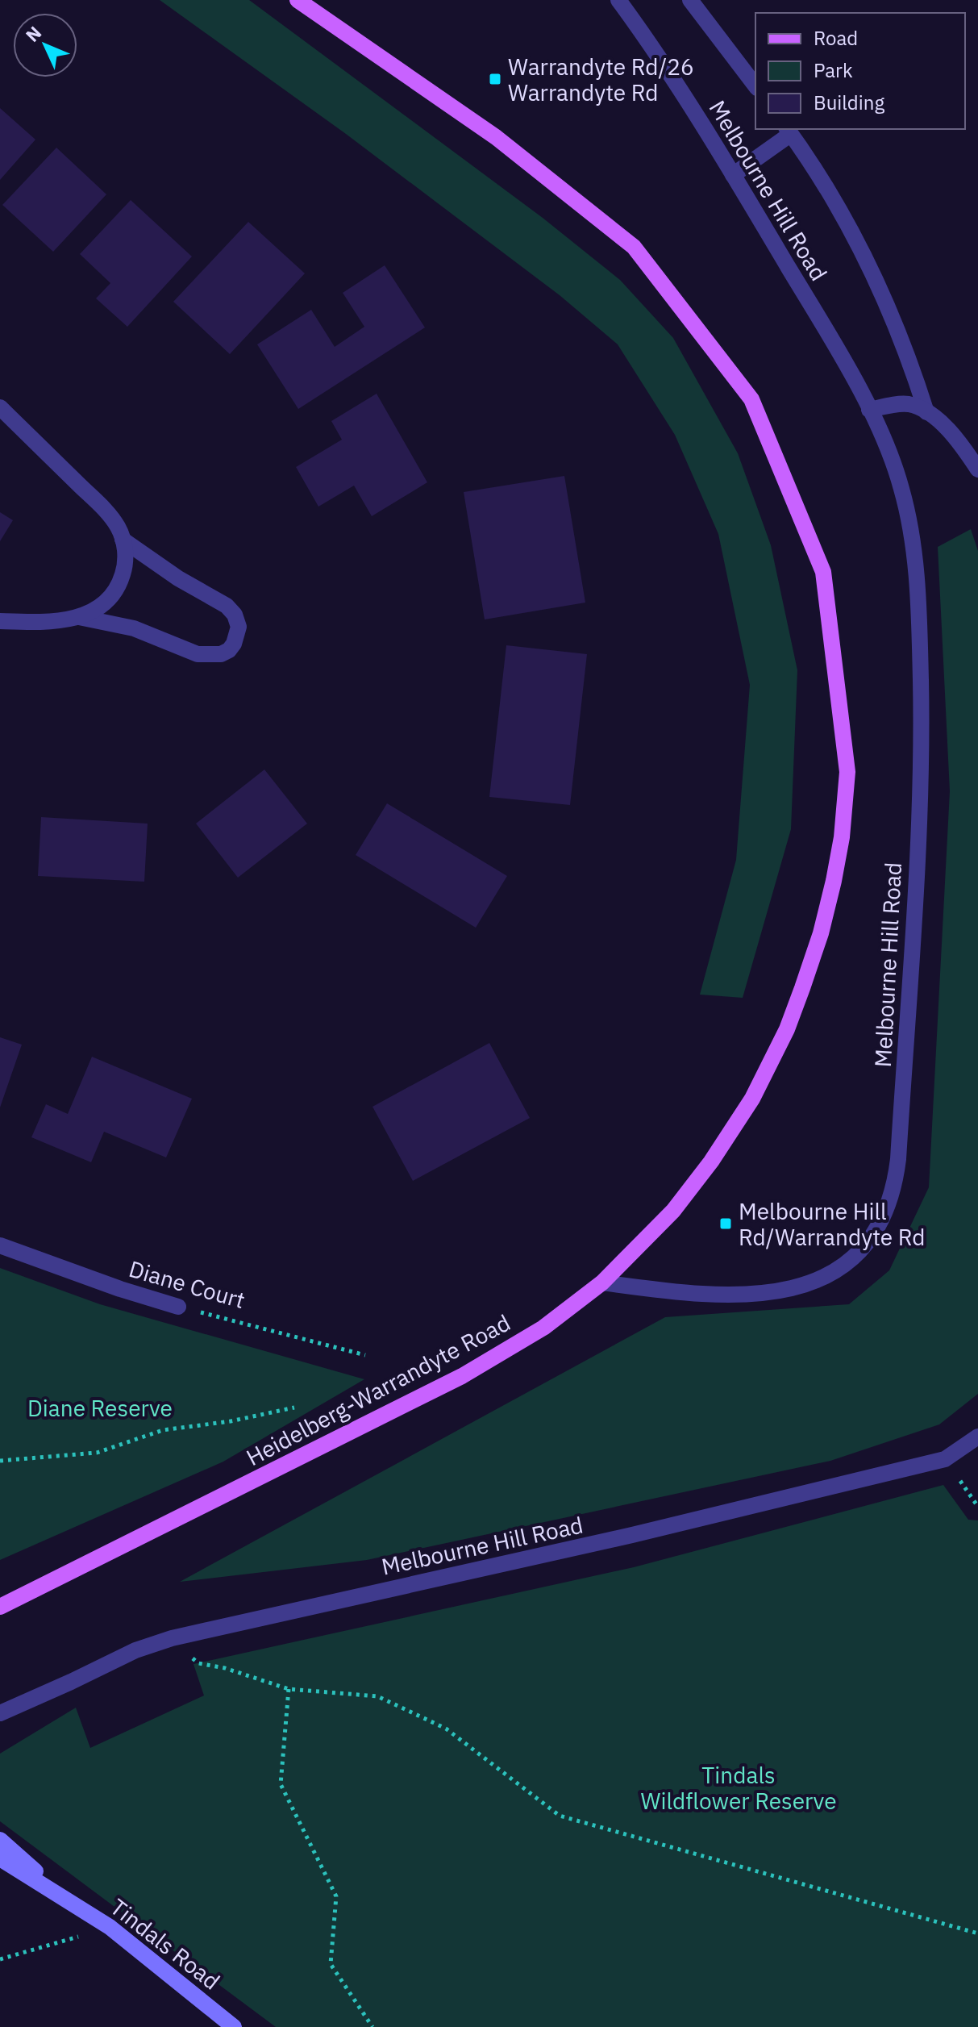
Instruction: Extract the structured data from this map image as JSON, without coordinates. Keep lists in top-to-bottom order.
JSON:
{
  "streets": {
    "main road": ["Heidelberg-Warrandyte Road", "Tindals Road"],
    "street": ["Melbourne Hill Road", "Diane Court"]
  },
  "crossings": [
    ["Melbourne Hill Road", "Heidelberg-Warrandyte Road"]
  ],
  "parks": ["Diane Reserve", "Tindals Wildflower Reserve"],
  "places": {
    "transit": ["Warrandyte Rd/26 Warrandyte Rd", "Melbourne Hill Rd/Warrandyte Rd"]
  },
  "legend": ["Road", "Park", "Building"],
  "north": "top left"
}
